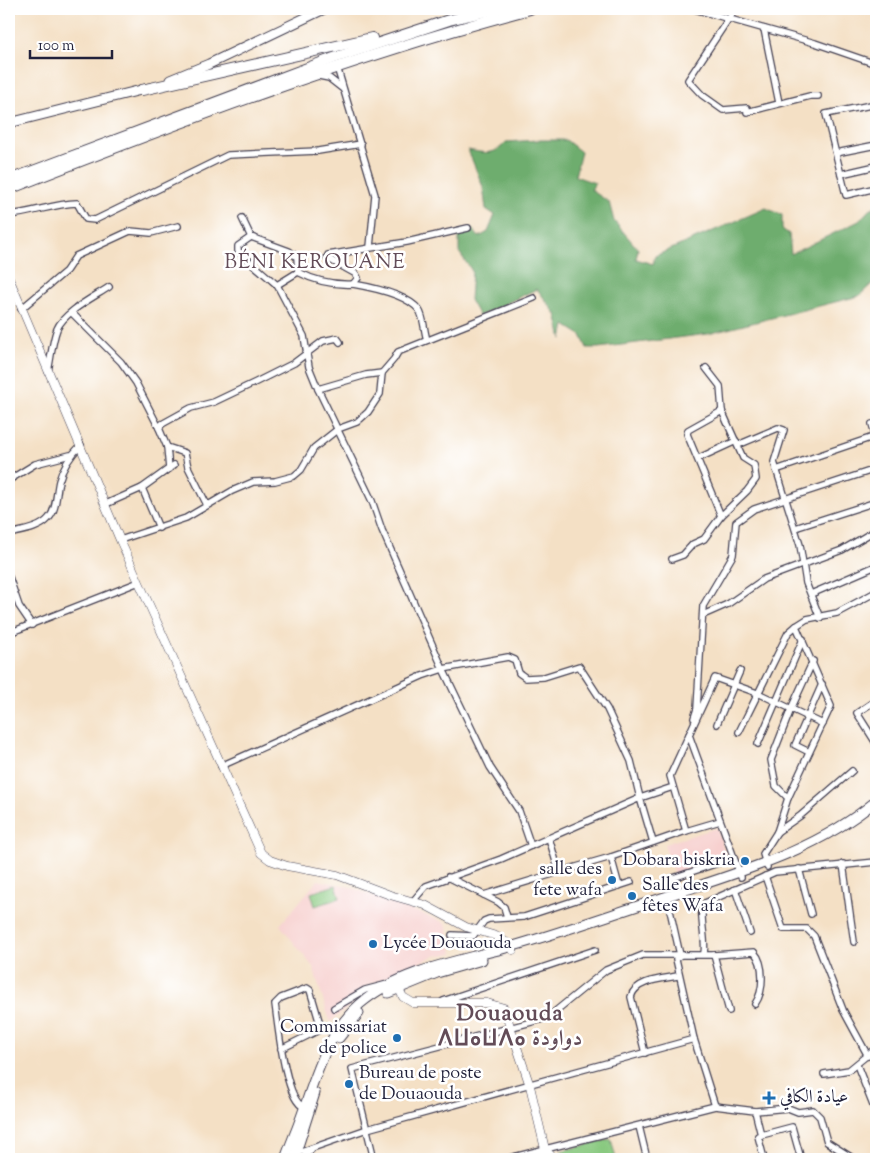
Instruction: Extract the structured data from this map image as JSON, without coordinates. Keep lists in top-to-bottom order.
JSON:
{
  "districts": ["BÉNI KEROUANE", "Douaouda ⴷⵡⴰⵡⴷⴰ دواودة"],
  "places": {
    "other": [
      "Dobara biskria",
      "salle des fete wafa",
      "Salle des fêtes Wafa",
      "Lycée Douaouda",
      "Commissariat de police",
      "Bureau de poste de Douaouda"
    ],
    "health": ["عيادة الكافي"]
  },
  "scale_bar": "100 m"
}
